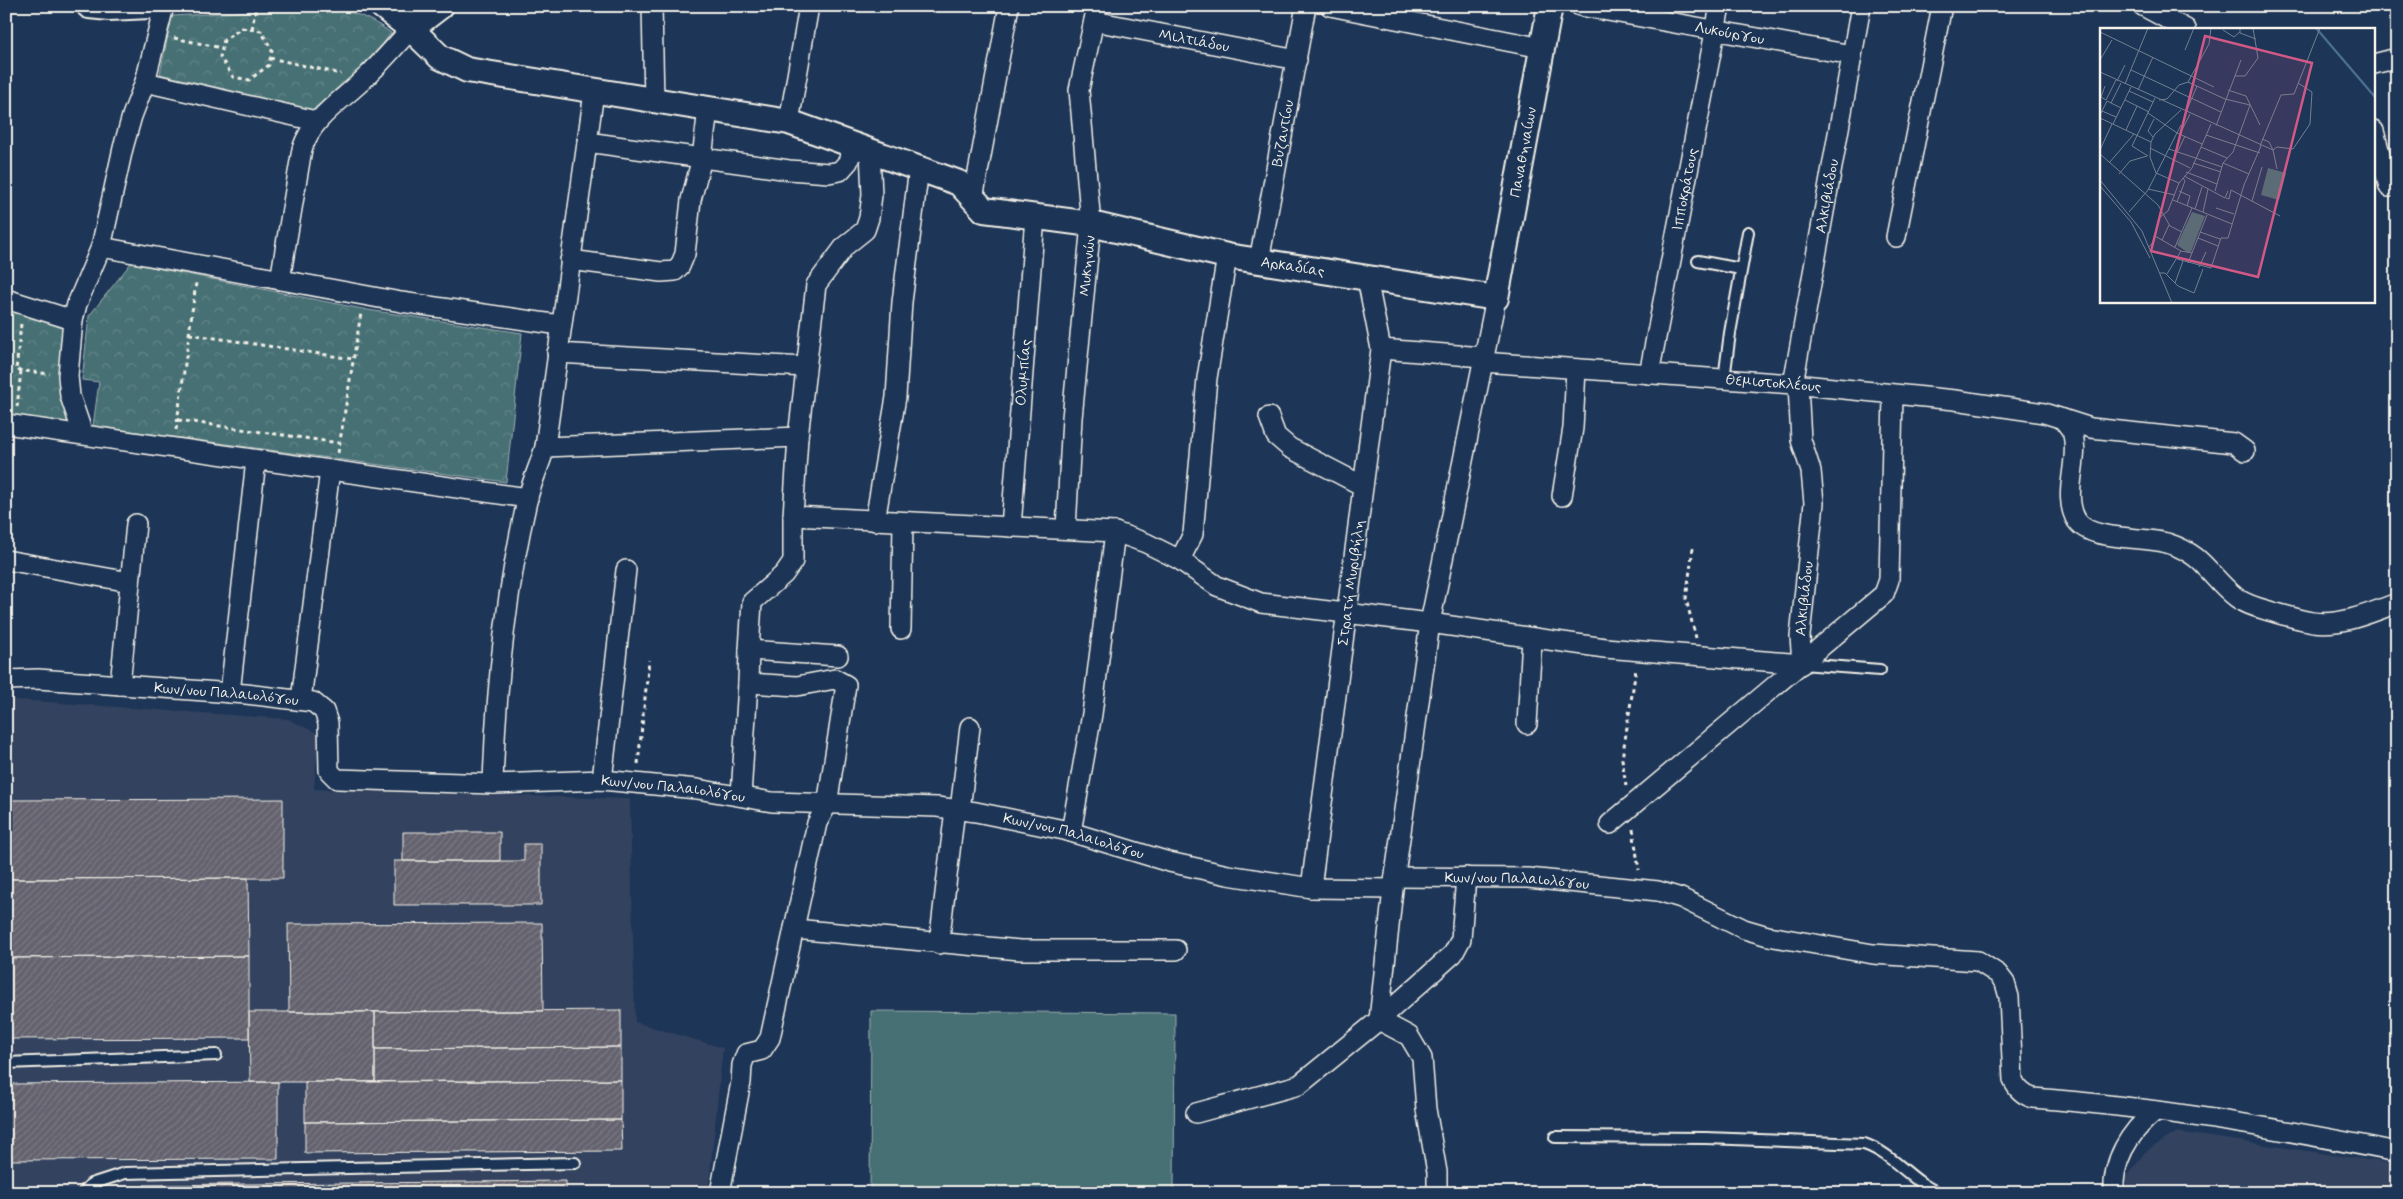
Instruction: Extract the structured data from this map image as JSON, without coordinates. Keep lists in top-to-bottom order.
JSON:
{
  "streets": {
    "street": [
      "Λυκούργου",
      "Μιλτιάδου",
      "Βυζαντίου",
      "Παναθηναίων",
      "Ιπποκράτους",
      "Αλκιβιάδου",
      "Αρκαδίας",
      "Μυκηνών",
      "Ολυμπίας",
      "Θεμιστοκλέους",
      "Στρατή Μυριβήλη",
      "Κων/νου Παλαιολόγου"
    ]
  },
  "crossings": [
    ["Λυκούργου", "Ιπποκράτους"],
    ["Λυκούργου", "Αλκιβιάδου"],
    ["Μιλτιάδου", "Βυζαντίου"],
    ["Μιλτιάδου", "Μυκηνών"],
    ["Βυζαντίου", "Αρκαδίας"],
    ["Παναθηναίων", "Αρκαδίας"],
    ["Ιπποκράτους", "Θεμιστοκλέους"],
    ["Αλκιβιάδου", "Θεμιστοκλέους"],
    ["Αρκαδίας", "Μυκηνών"],
    ["Αρκαδίας", "Ολυμπίας"],
    ["Αρκαδίας", "Στρατή Μυριβήλη"],
    ["Θεμιστοκλέους", "Στρατή Μυριβήλη"],
    ["Στρατή Μυριβήλη", "Κων/νου Παλαιολόγου"]
  ]
}
